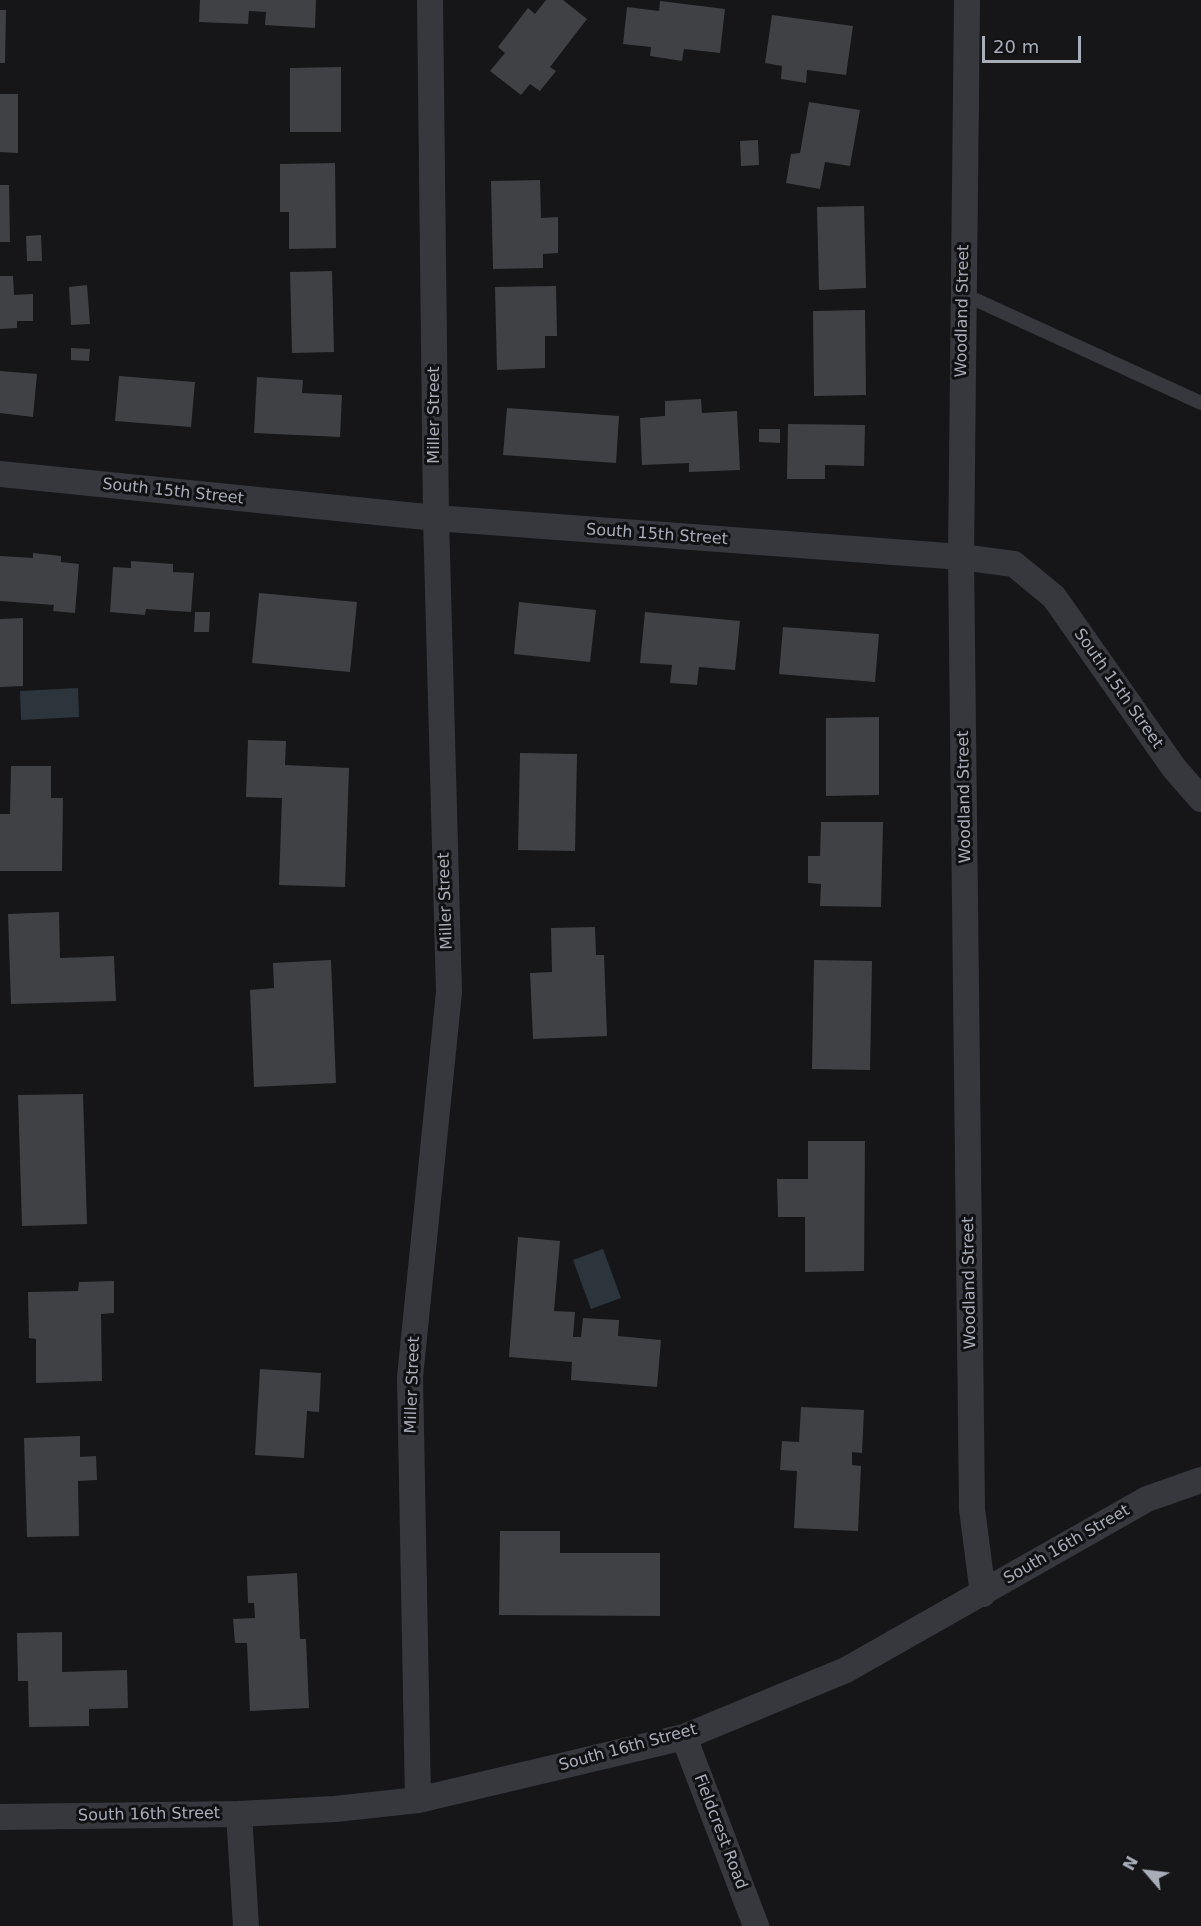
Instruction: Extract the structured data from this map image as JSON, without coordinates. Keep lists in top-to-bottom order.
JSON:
{
  "streets": {
    "street": [
      "Woodland Street",
      "Miller Street",
      "South 15th Street",
      "South 16th Street",
      "Fieldcrest Road"
    ]
  },
  "crossings": [
    ["Woodland Street", "South 15th Street"],
    ["Woodland Street", "South 16th Street"],
    ["Miller Street", "South 15th Street"],
    ["Miller Street", "South 16th Street"],
    ["South 16th Street", "Fieldcrest Road"]
  ],
  "scale_bar": "20 m",
  "north": "top left"
}
